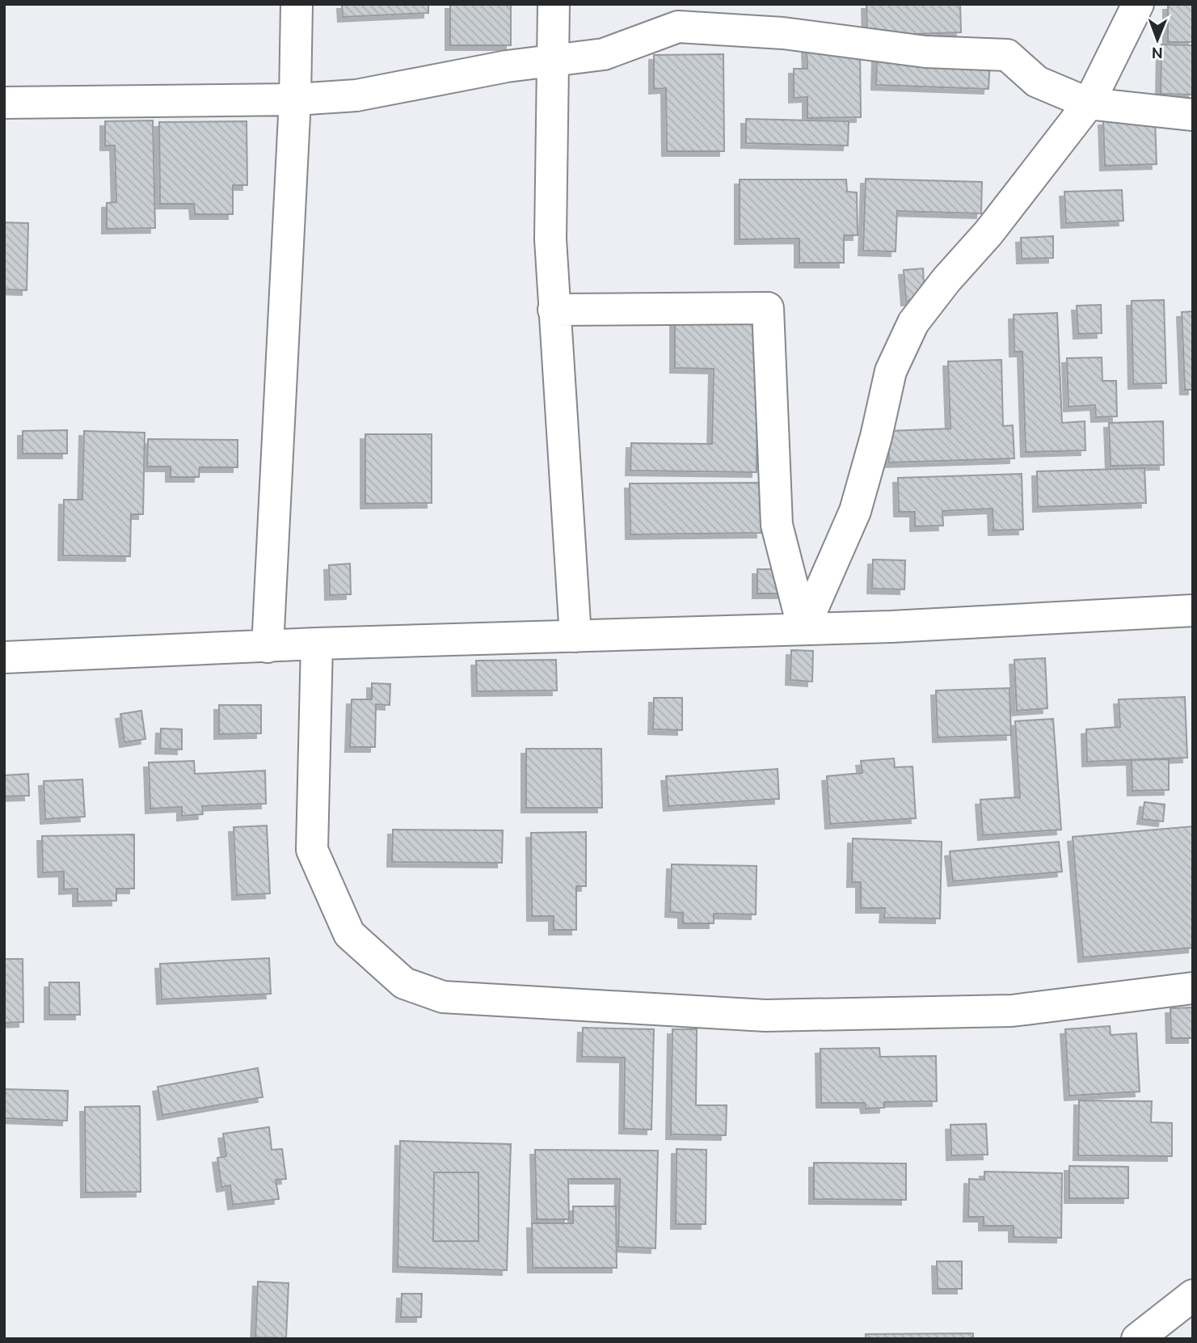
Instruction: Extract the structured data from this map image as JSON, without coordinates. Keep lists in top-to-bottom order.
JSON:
{
  "north": "bottom"
}
